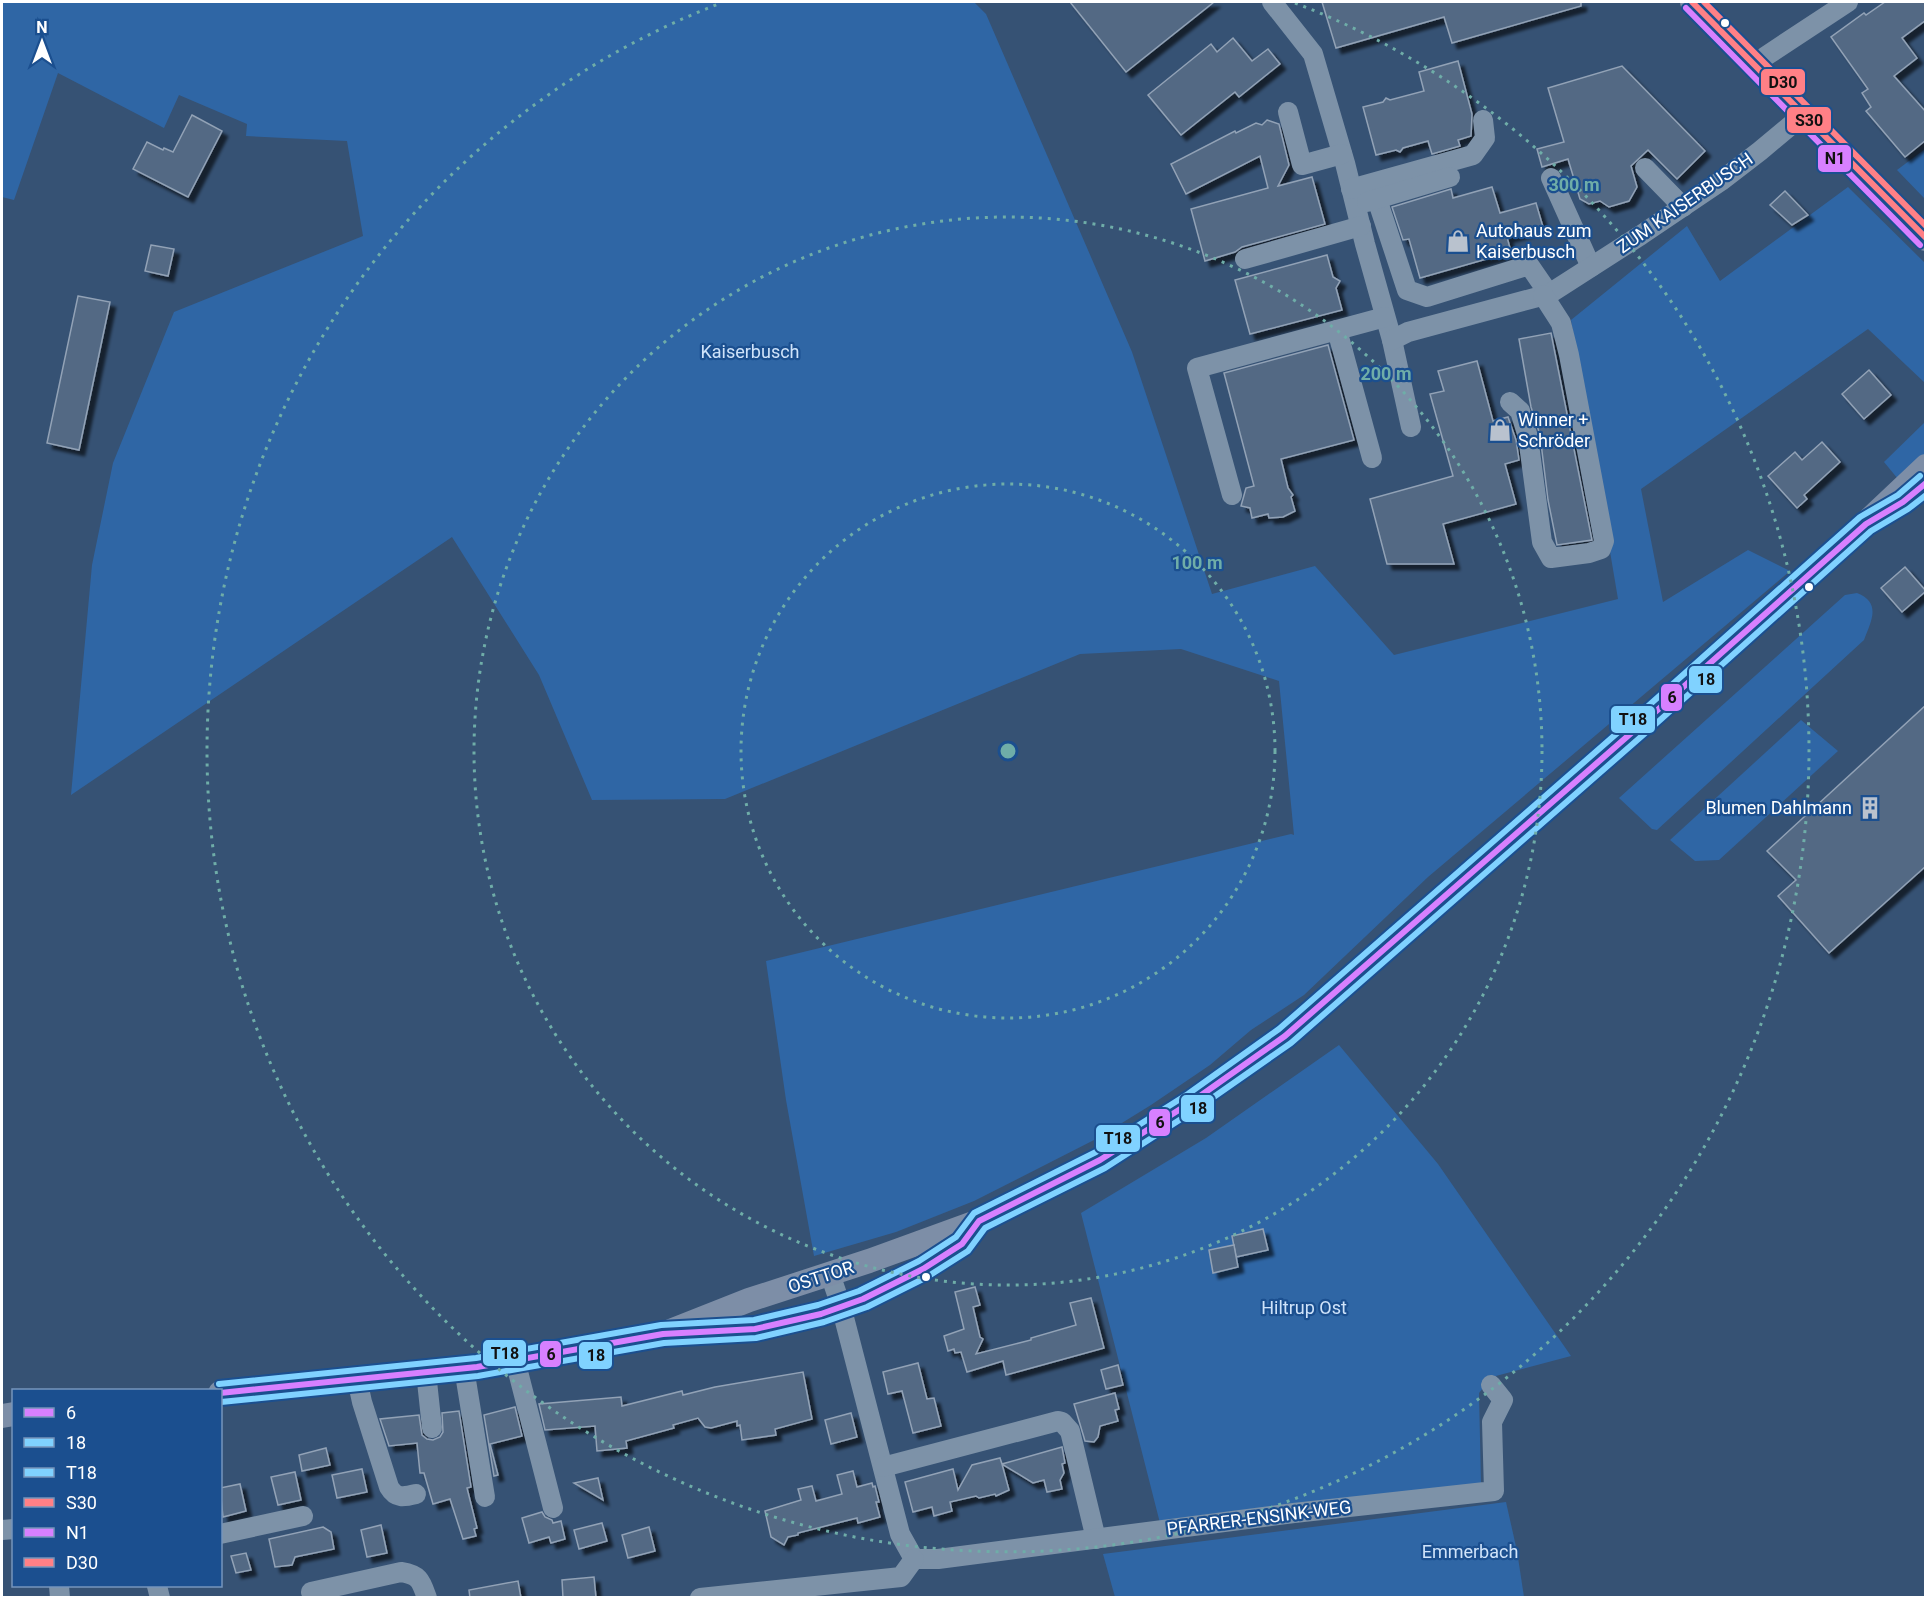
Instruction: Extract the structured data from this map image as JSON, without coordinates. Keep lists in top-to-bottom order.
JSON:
{
  "streets": {
    "main road": ["OSTTOR"],
    "street": ["ZUM KAISERBUSCH", "PFARRER-ENSINK-WEG"]
  },
  "parks": ["Kaiserbusch", "Hiltrup Ost", "Emmerbach"],
  "places": {
    "shop": ["Autohaus zum Kaiserbusch", "Winner + Schröder"],
    "building": ["Blumen Dahlmann"]
  },
  "lines": [
    "transit line S30",
    "transit line D30",
    "transit line N1",
    "transit line T18",
    "transit line 6",
    "transit line 18"
  ],
  "legend": [
    "6",
    "18",
    "T18",
    "S30",
    "N1",
    "D30"
  ],
  "north": "top",
  "rings": ["300 m", "200 m", "100 m"]
}
